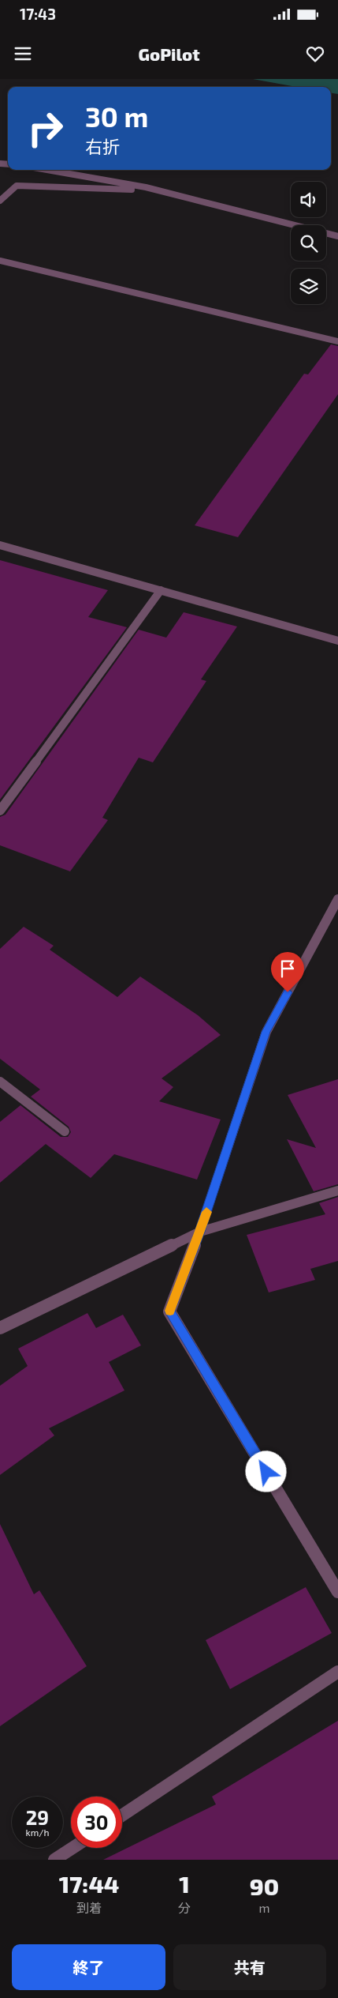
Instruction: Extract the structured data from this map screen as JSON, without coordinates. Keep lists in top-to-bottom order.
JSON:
{
  "page": {
    "status": "17:43",
    "header": "GoPilot",
    "turn": ["30 m", "右折"],
    "speed": "29 km/h",
    "limit": "30",
    "eta": [
      "17:44",
      "到着",
      "1",
      "分",
      "90",
      "m"
    ],
    "buttons": ["終了", "共有"]
  }
}
